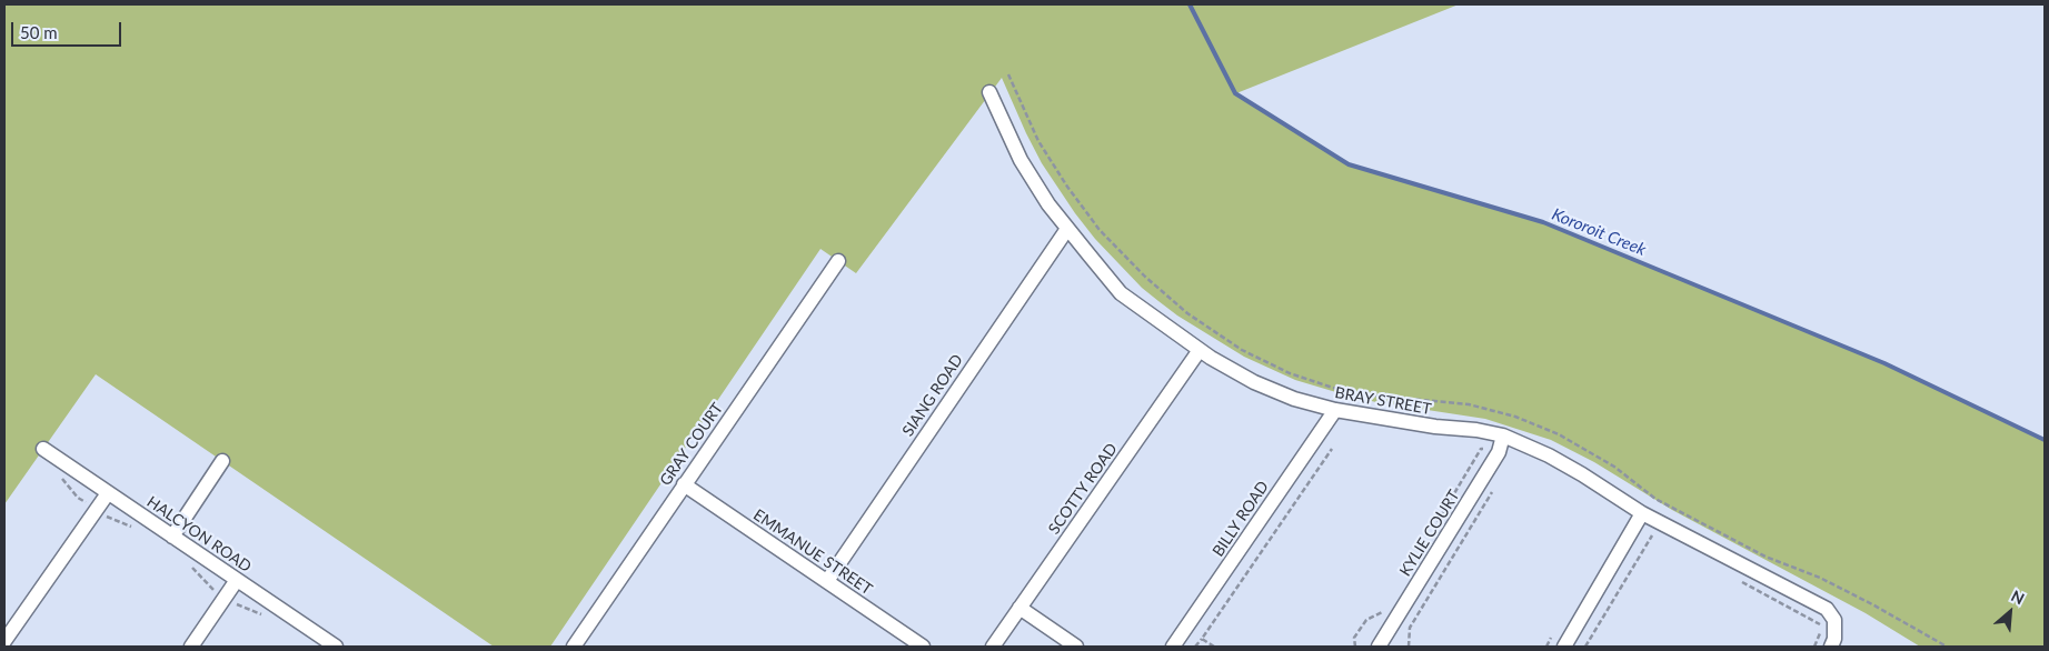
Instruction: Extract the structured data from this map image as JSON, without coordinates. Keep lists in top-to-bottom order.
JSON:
{
  "streets": {
    "street": [
      "SIANG ROAD",
      "BRAY STREET",
      "GRAY COURT",
      "SCOTTY ROAD",
      "BILLY ROAD",
      "KYLIE COURT",
      "HALCYON ROAD",
      "EMMANUE STREET"
    ]
  },
  "crossings": [
    ["SIANG ROAD", "BRAY STREET"],
    ["SIANG ROAD", "EMMANUE STREET"],
    ["BRAY STREET", "SCOTTY ROAD"],
    ["BRAY STREET", "BILLY ROAD"],
    ["BRAY STREET", "KYLIE COURT"],
    ["GRAY COURT", "EMMANUE STREET"]
  ],
  "water": ["Kororoit Creek"],
  "scale_bar": "50 m",
  "north": "top right"
}
